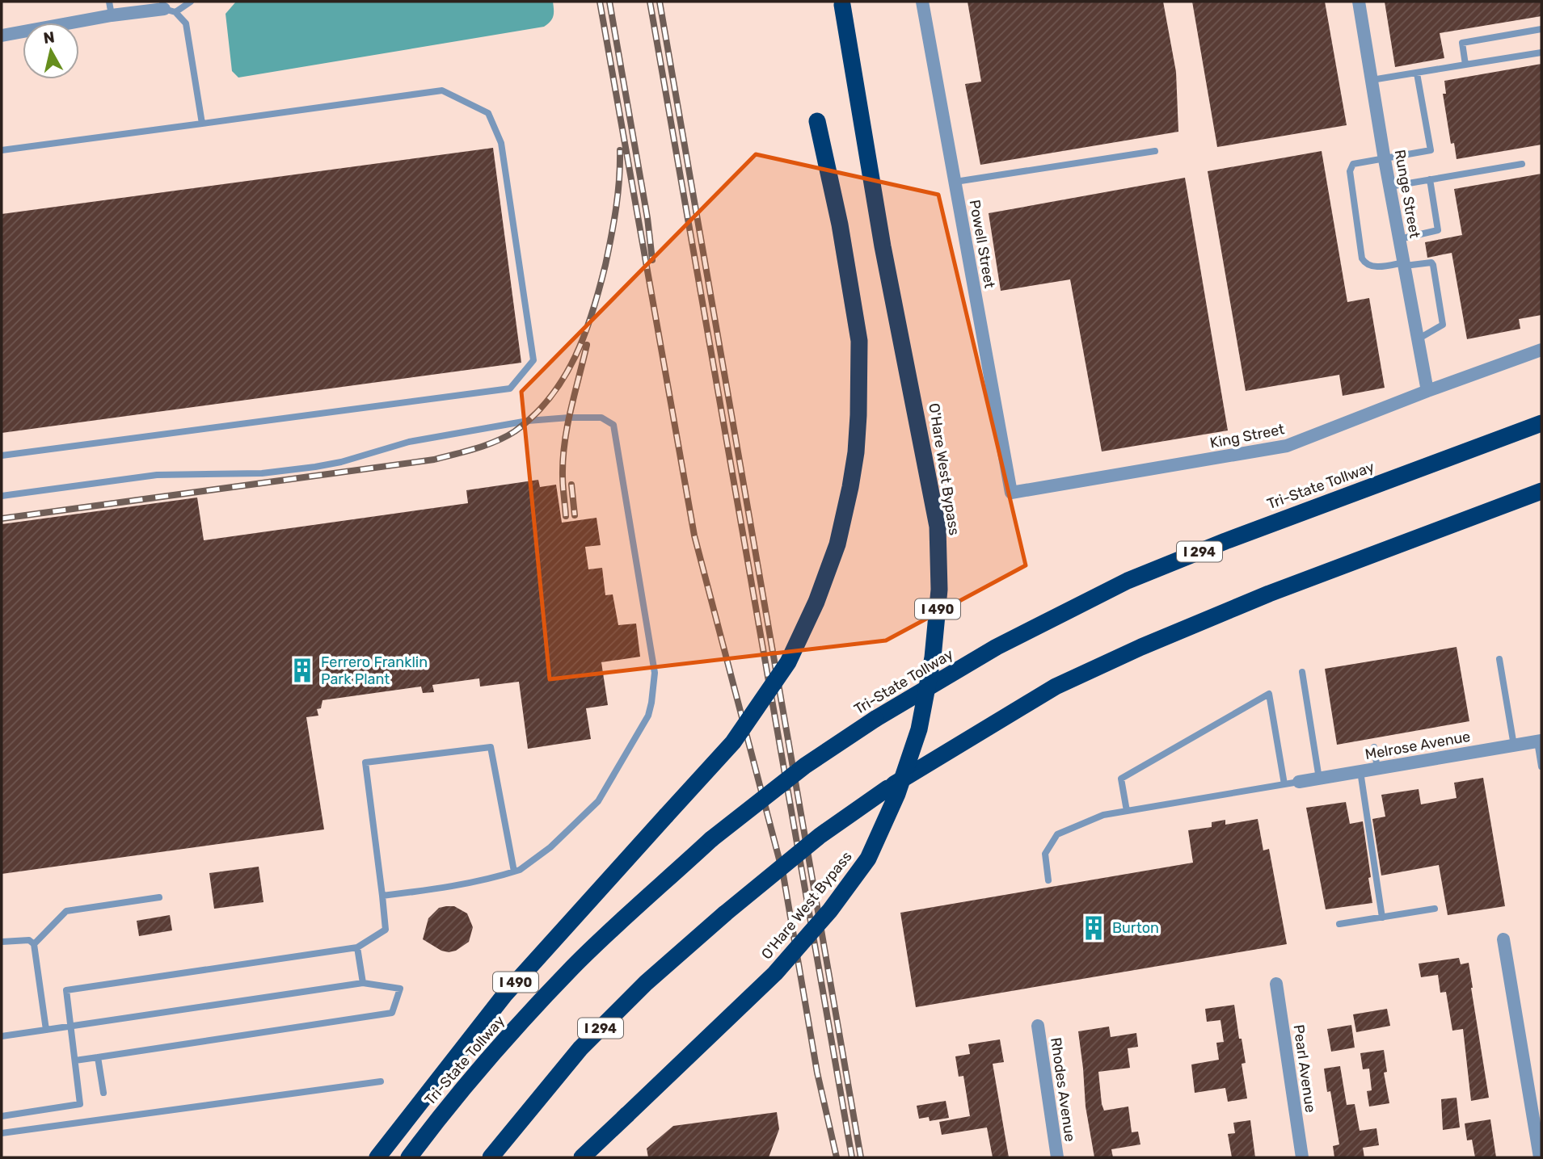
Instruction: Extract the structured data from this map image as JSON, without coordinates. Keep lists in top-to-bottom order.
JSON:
{
  "streets": {
    "highway": [
      "O'Hare West Bypass",
      "Tri-State Tollway",
      "I 294",
      "I 490"
    ],
    "street": [
      "Runge Street",
      "Powell Street",
      "King Street",
      "Melrose Avenue",
      "Pearl Avenue",
      "Rhodes Avenue"
    ]
  },
  "crossings": [
    ["Runge Street", "King Street"],
    ["Powell Street", "King Street"]
  ],
  "places": {
    "building": ["Ferrero Franklin Park Plant", "Burton"]
  },
  "north": "top"
}
